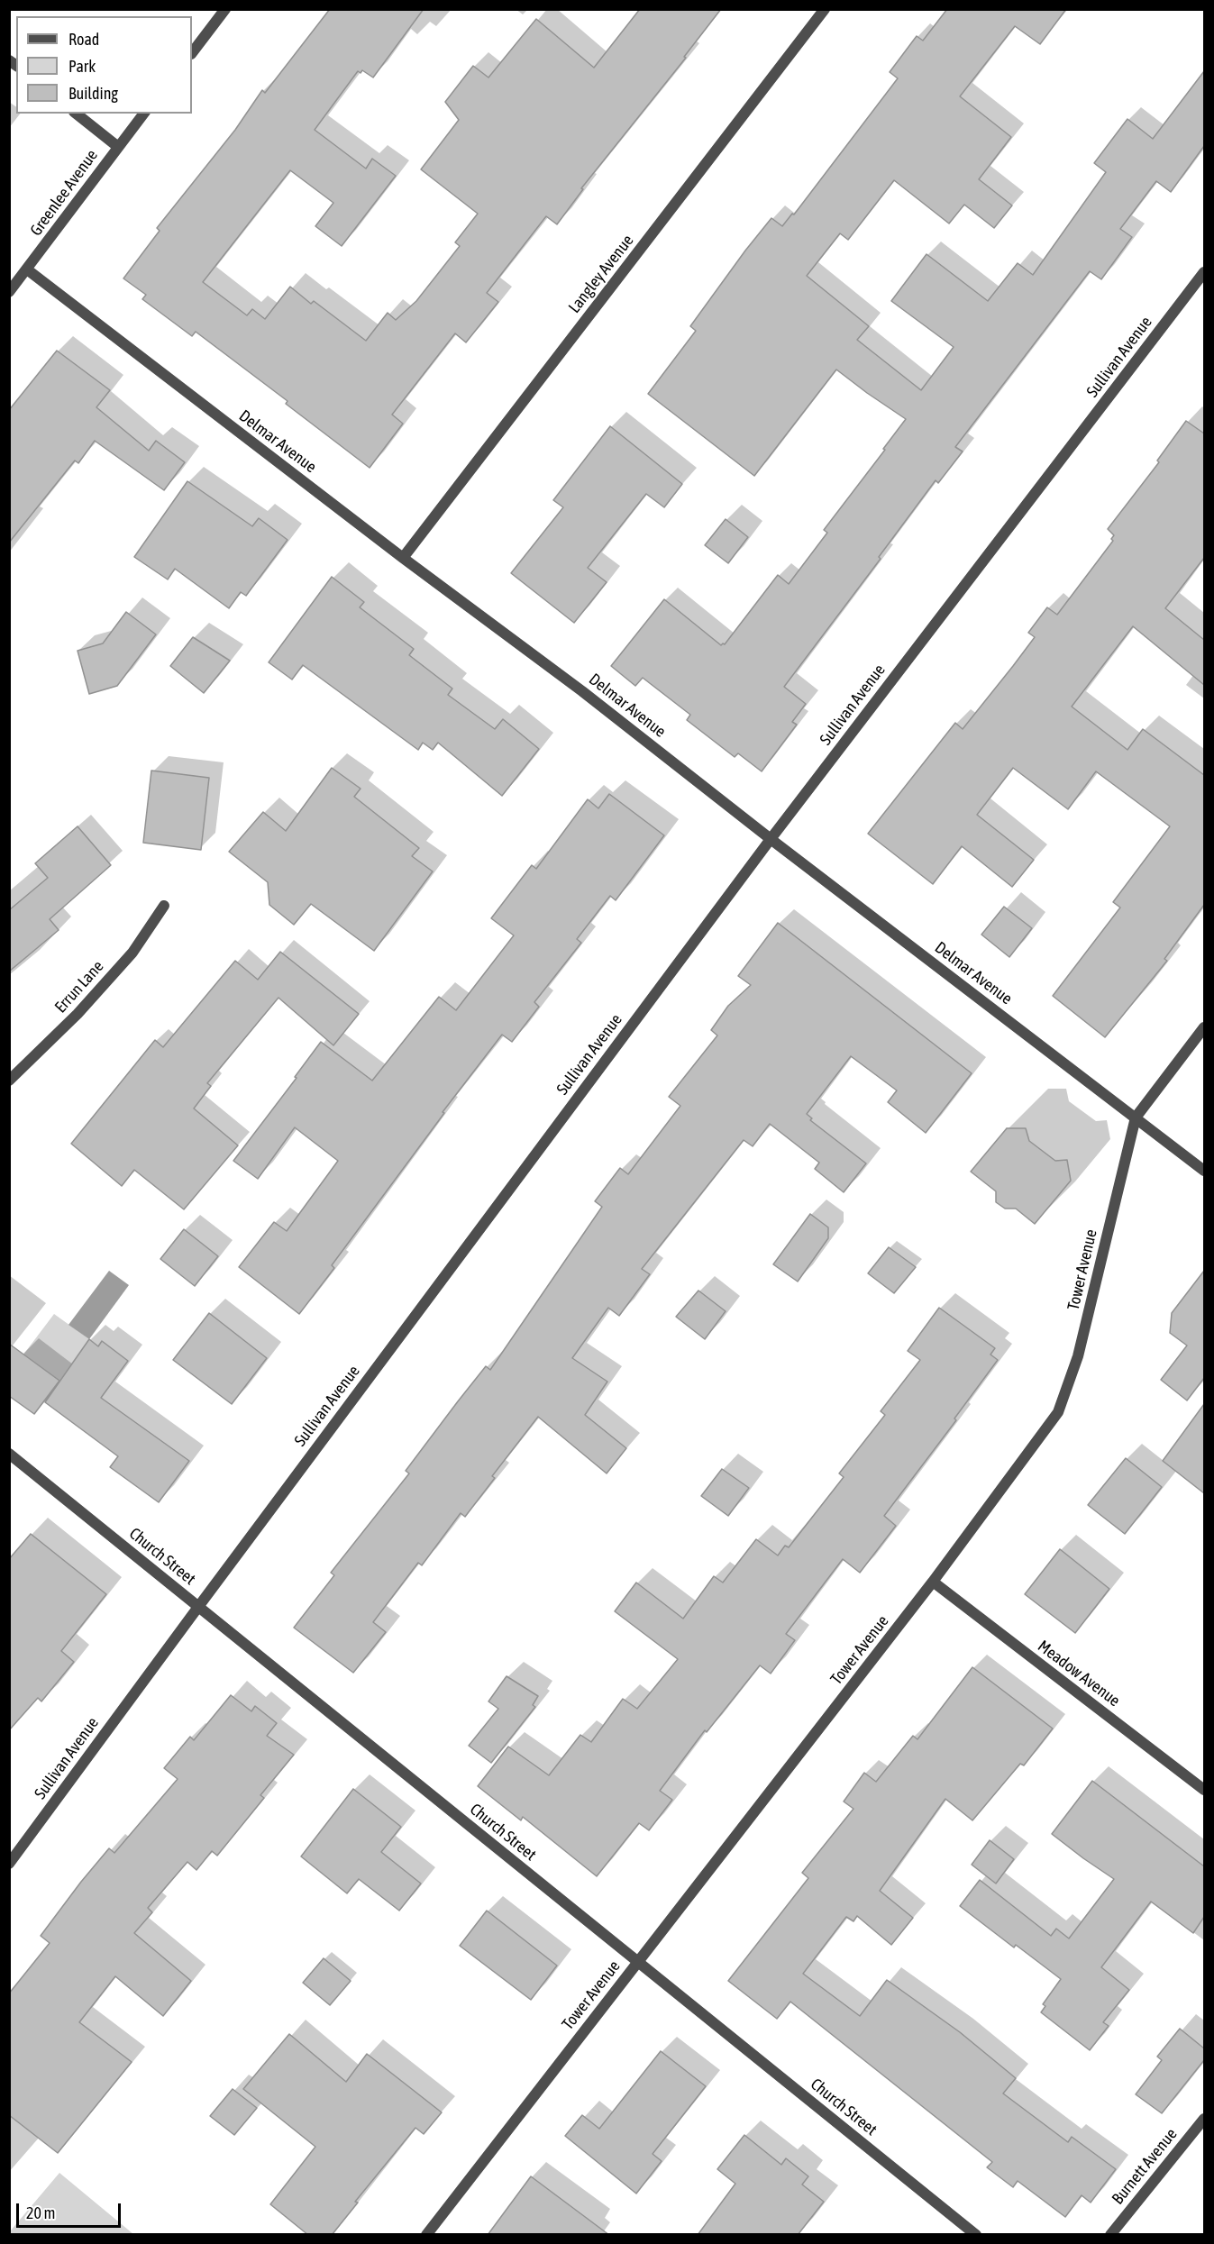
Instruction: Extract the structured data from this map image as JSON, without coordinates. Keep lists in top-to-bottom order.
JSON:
{
  "streets": {
    "street": [
      "Greenlee Avenue",
      "Langley Avenue",
      "Sullivan Avenue",
      "Delmar Avenue",
      "Errun Lane",
      "Tower Avenue",
      "Church Street",
      "Meadow Avenue",
      "Burnett Avenue"
    ]
  },
  "crossings": [
    ["Greenlee Avenue", "Delmar Avenue"],
    ["Langley Avenue", "Delmar Avenue"],
    ["Sullivan Avenue", "Delmar Avenue"],
    ["Sullivan Avenue", "Church Street"],
    ["Delmar Avenue", "Tower Avenue"],
    ["Tower Avenue", "Church Street"],
    ["Tower Avenue", "Meadow Avenue"]
  ],
  "legend": ["Road", "Park", "Building"],
  "scale_bar": "20 m"
}
